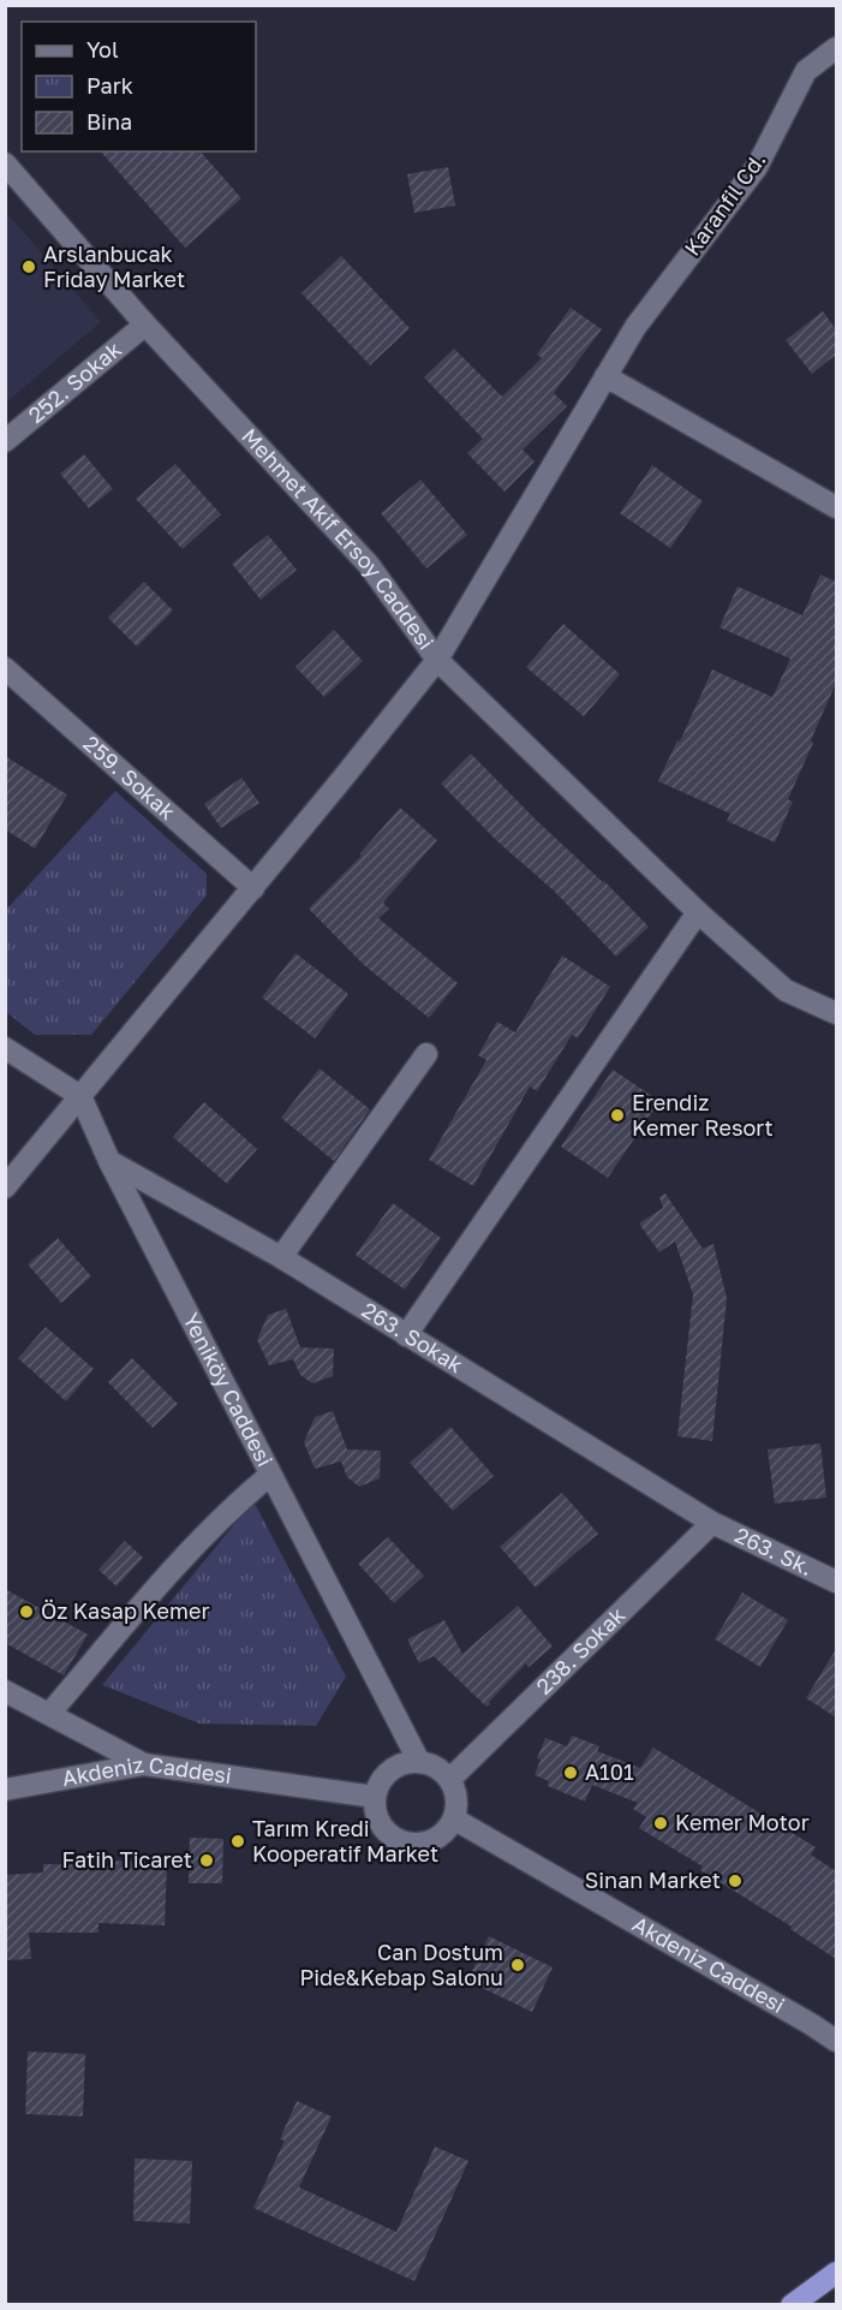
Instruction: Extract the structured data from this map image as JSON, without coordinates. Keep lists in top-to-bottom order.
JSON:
{
  "streets": {
    "street": [
      "Karanfil Cd.",
      "252. Sokak",
      "Mehmet Akif Ersoy Caddesi",
      "259. Sokak",
      "263. Sokak",
      "Yeniköy Caddesi",
      "263. Sk.",
      "238. Sokak",
      "Akdeniz Caddesi"
    ]
  },
  "crossings": [
    ["Karanfil Cd.", "Mehmet Akif Ersoy Caddesi"],
    ["252. Sokak", "Mehmet Akif Ersoy Caddesi"],
    ["Mehmet Akif Ersoy Caddesi", "259. Sokak"],
    ["Mehmet Akif Ersoy Caddesi", "Yeniköy Caddesi"],
    ["263. Sokak", "Yeniköy Caddesi"],
    ["263. Sokak", "263. Sk."],
    ["263. Sokak", "238. Sokak"],
    ["Yeniköy Caddesi", "238. Sokak"],
    ["Yeniköy Caddesi", "Akdeniz Caddesi"],
    ["263. Sk.", "238. Sokak"],
    ["238. Sokak", "Akdeniz Caddesi"]
  ],
  "places": [
    "Arslanbucak Friday Market",
    "Erendiz Kemer Resort",
    "Öz Kasap Kemer",
    "A101",
    "Kemer Motor",
    "Tarım Kredi Kooperatif Market",
    "Fatih Ticaret",
    "Sinan Market",
    "Can Dostum Pide&Kebap Salonu"
  ],
  "legend": ["Yol", "Park", "Bina"]
}
